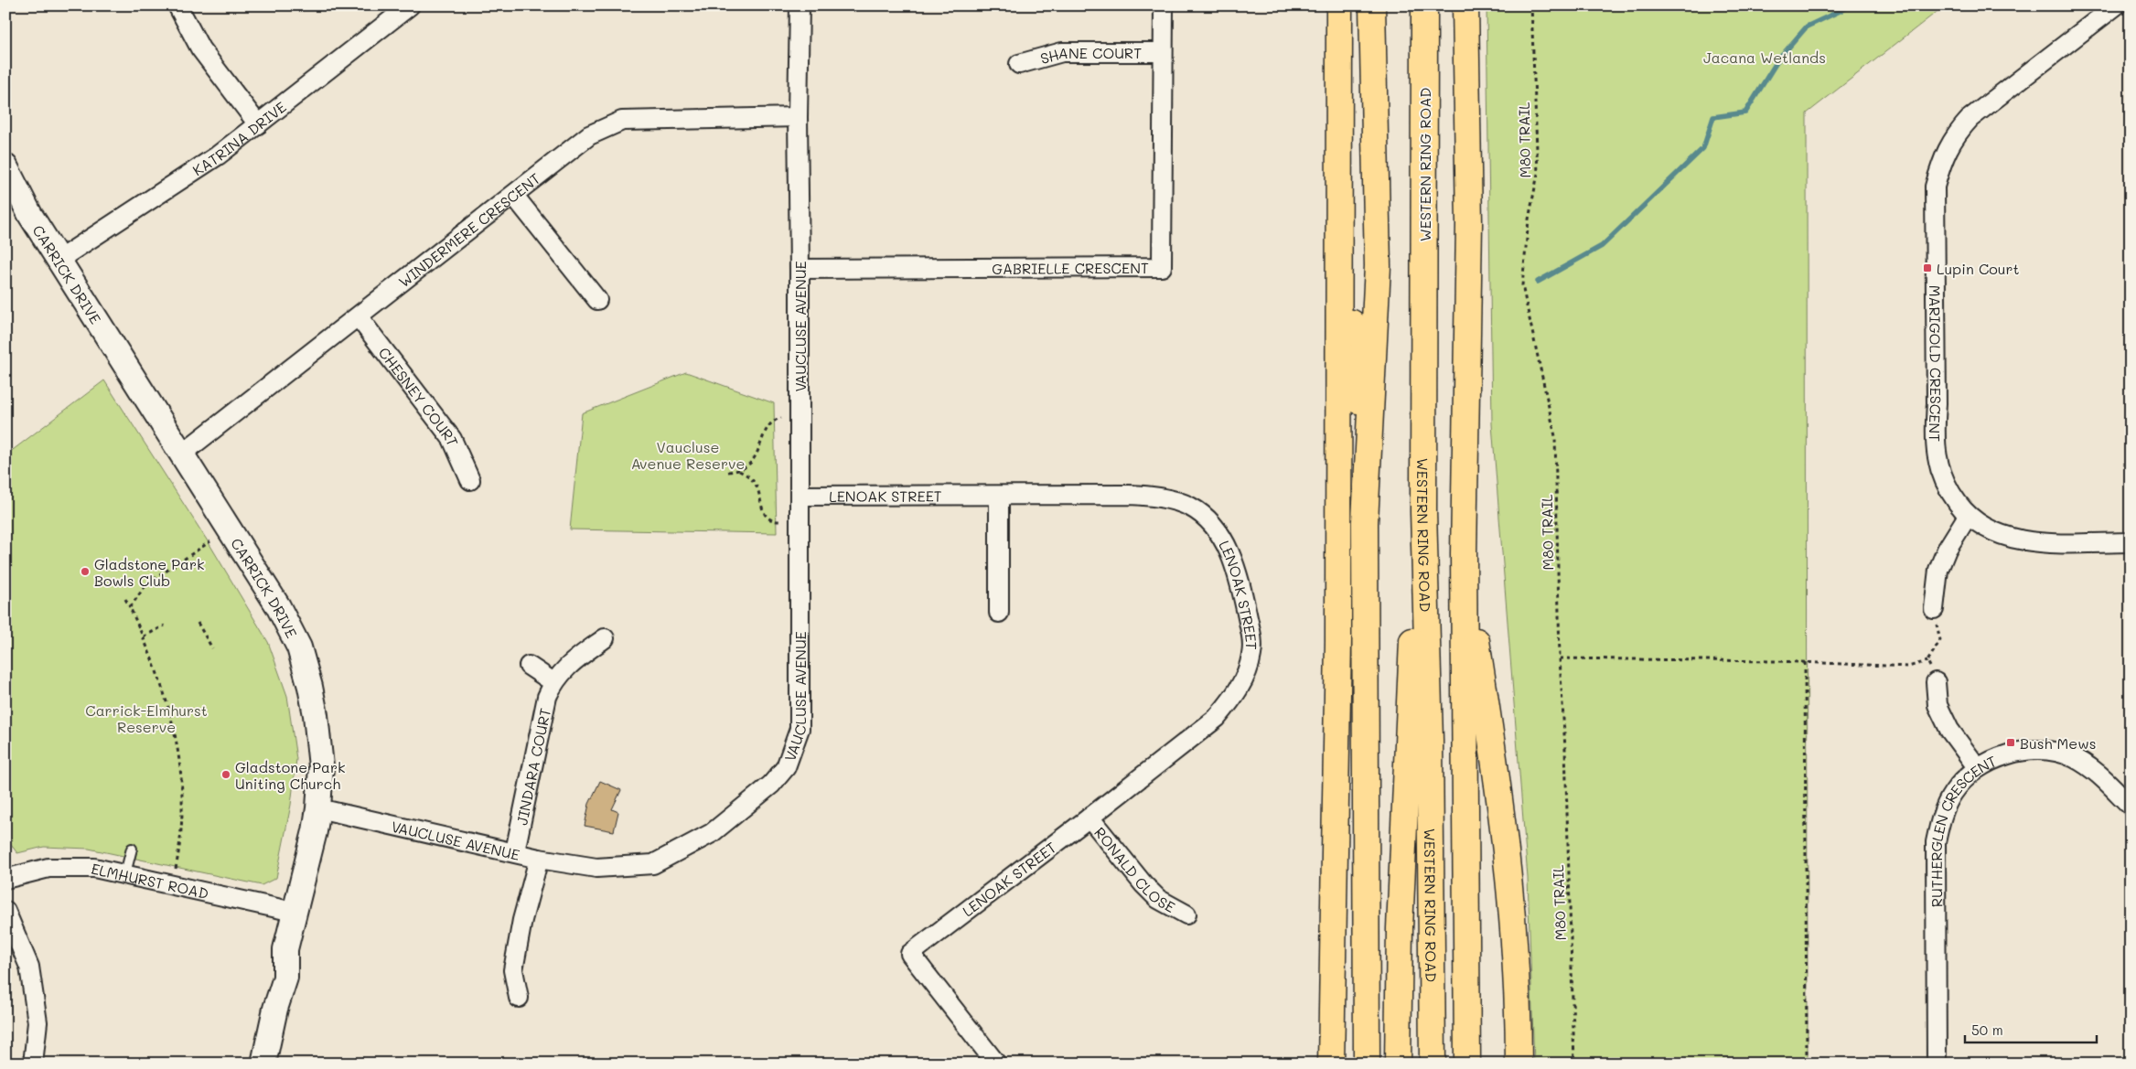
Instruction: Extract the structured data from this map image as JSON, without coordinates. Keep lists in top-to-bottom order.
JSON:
{
  "streets": {
    "highway": ["WESTERN RING ROAD"],
    "street": [
      "SHANE COURT",
      "KATRINA DRIVE",
      "WINDERMERE CRESCENT",
      "GABRIELLE CRESCENT",
      "CARRICK DRIVE",
      "VAUCLUSE AVENUE",
      "MARIGOLD CRESCENT",
      "CHESNEY COURT",
      "LENOAK STREET",
      "JINDARA COURT",
      "RUTHERGLEN CRESCENT",
      "RONALD CLOSE",
      "ELMHURST ROAD"
    ],
    "path": ["M80 TRAIL"]
  },
  "crossings": [
    ["SHANE COURT", "GABRIELLE CRESCENT"],
    ["KATRINA DRIVE", "CARRICK DRIVE"],
    ["WINDERMERE CRESCENT", "CARRICK DRIVE"],
    ["WINDERMERE CRESCENT", "VAUCLUSE AVENUE"],
    ["WINDERMERE CRESCENT", "CHESNEY COURT"],
    ["GABRIELLE CRESCENT", "VAUCLUSE AVENUE"],
    ["CARRICK DRIVE", "VAUCLUSE AVENUE"],
    ["CARRICK DRIVE", "ELMHURST ROAD"],
    ["VAUCLUSE AVENUE", "LENOAK STREET"],
    ["VAUCLUSE AVENUE", "JINDARA COURT"],
    ["LENOAK STREET", "RONALD CLOSE"]
  ],
  "parks": ["Jacana Wetlands", "Vaucluse Avenue Reserve", "Carrick-Elmhurst Reserve"],
  "places": {
    "transit": ["Lupin Court", "Bush Mews"],
    "other": ["Gladstone Park Bowls Club", "Gladstone Park Uniting Church"]
  },
  "scale_bar": "50 m"
}
